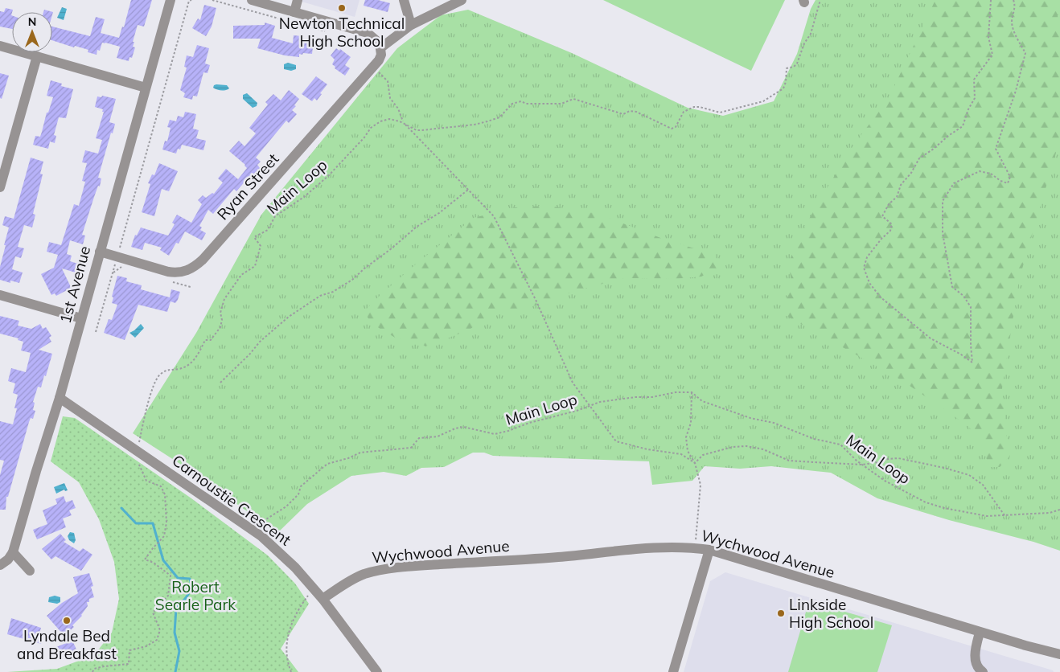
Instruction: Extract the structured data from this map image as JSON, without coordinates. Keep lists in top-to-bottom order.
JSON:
{
  "streets": {
    "street": [
      "Ryan Street",
      "1st Avenue",
      "Carnoustie Crescent",
      "Wychwood Avenue"
    ],
    "path": ["Main Loop"]
  },
  "crossings": [
    ["Ryan Street", "1st Avenue"],
    ["Main Loop", "Carnoustie Crescent"],
    ["1st Avenue", "Carnoustie Crescent"],
    ["Carnoustie Crescent", "Wychwood Avenue"]
  ],
  "parks": ["Robert Searle Park"],
  "places": ["Newton Technical High School", "Linkside High School", "Lyndale Bed and Breakfast"],
  "north": "top"
}
